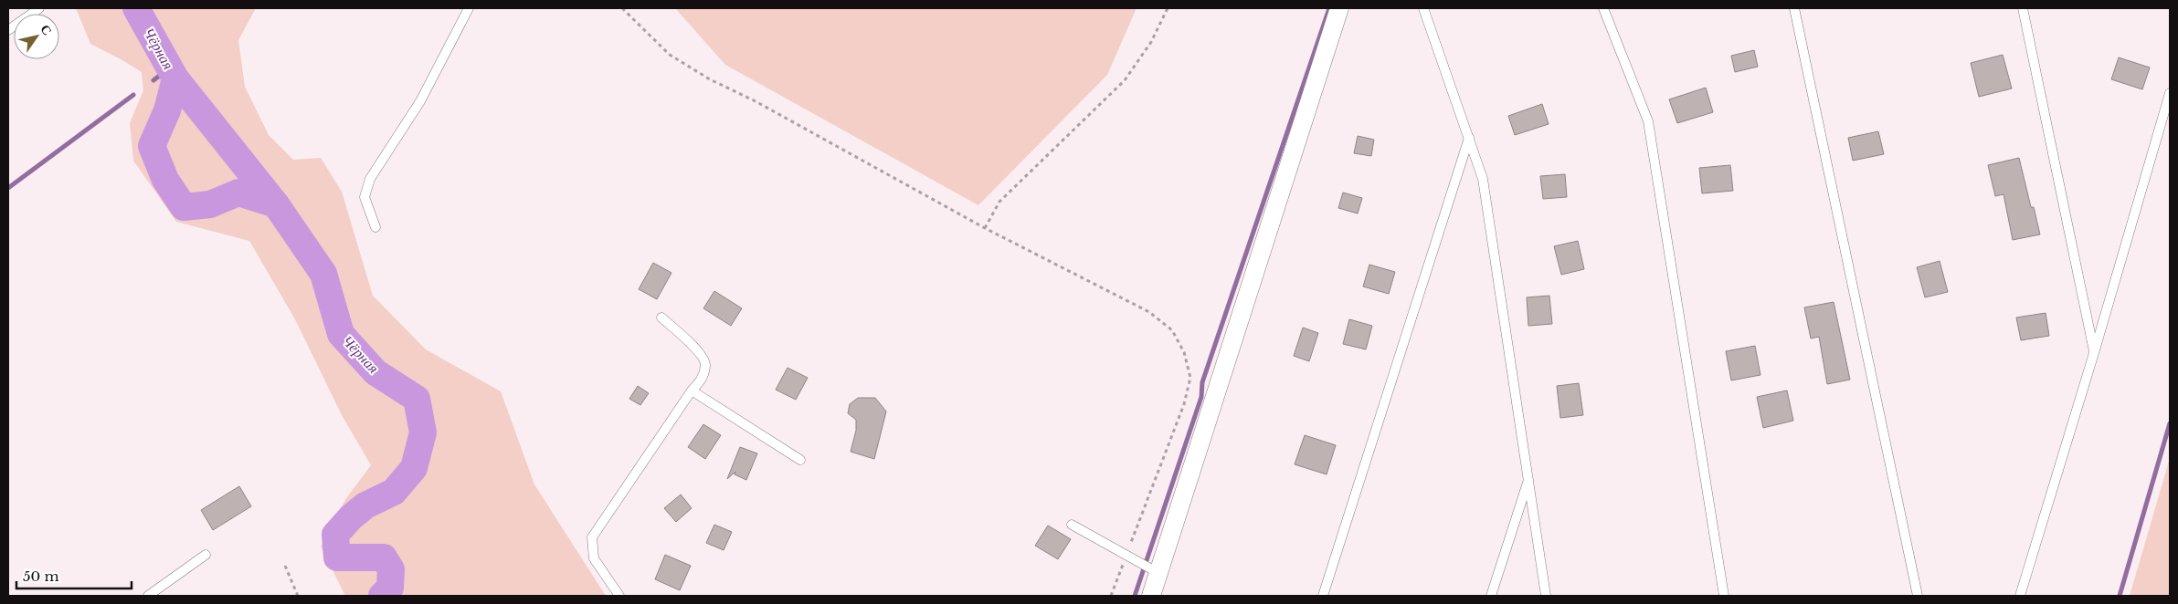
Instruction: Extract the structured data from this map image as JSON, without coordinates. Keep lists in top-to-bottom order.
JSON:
{
  "water": ["Чёрная"],
  "scale_bar": "50 m",
  "north": "top right"
}
